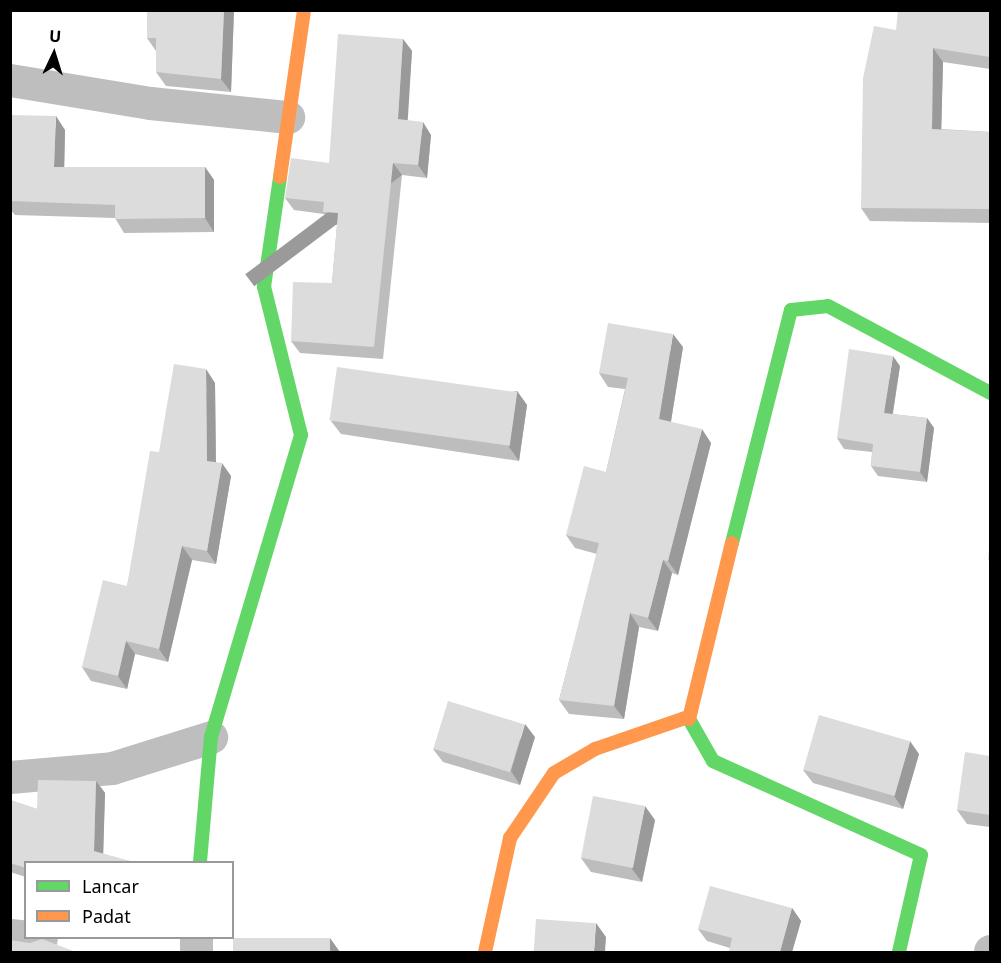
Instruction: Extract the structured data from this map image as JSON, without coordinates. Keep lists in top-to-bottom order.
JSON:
{
  "legend": ["Lancar", "Padat"],
  "north": "top"
}
